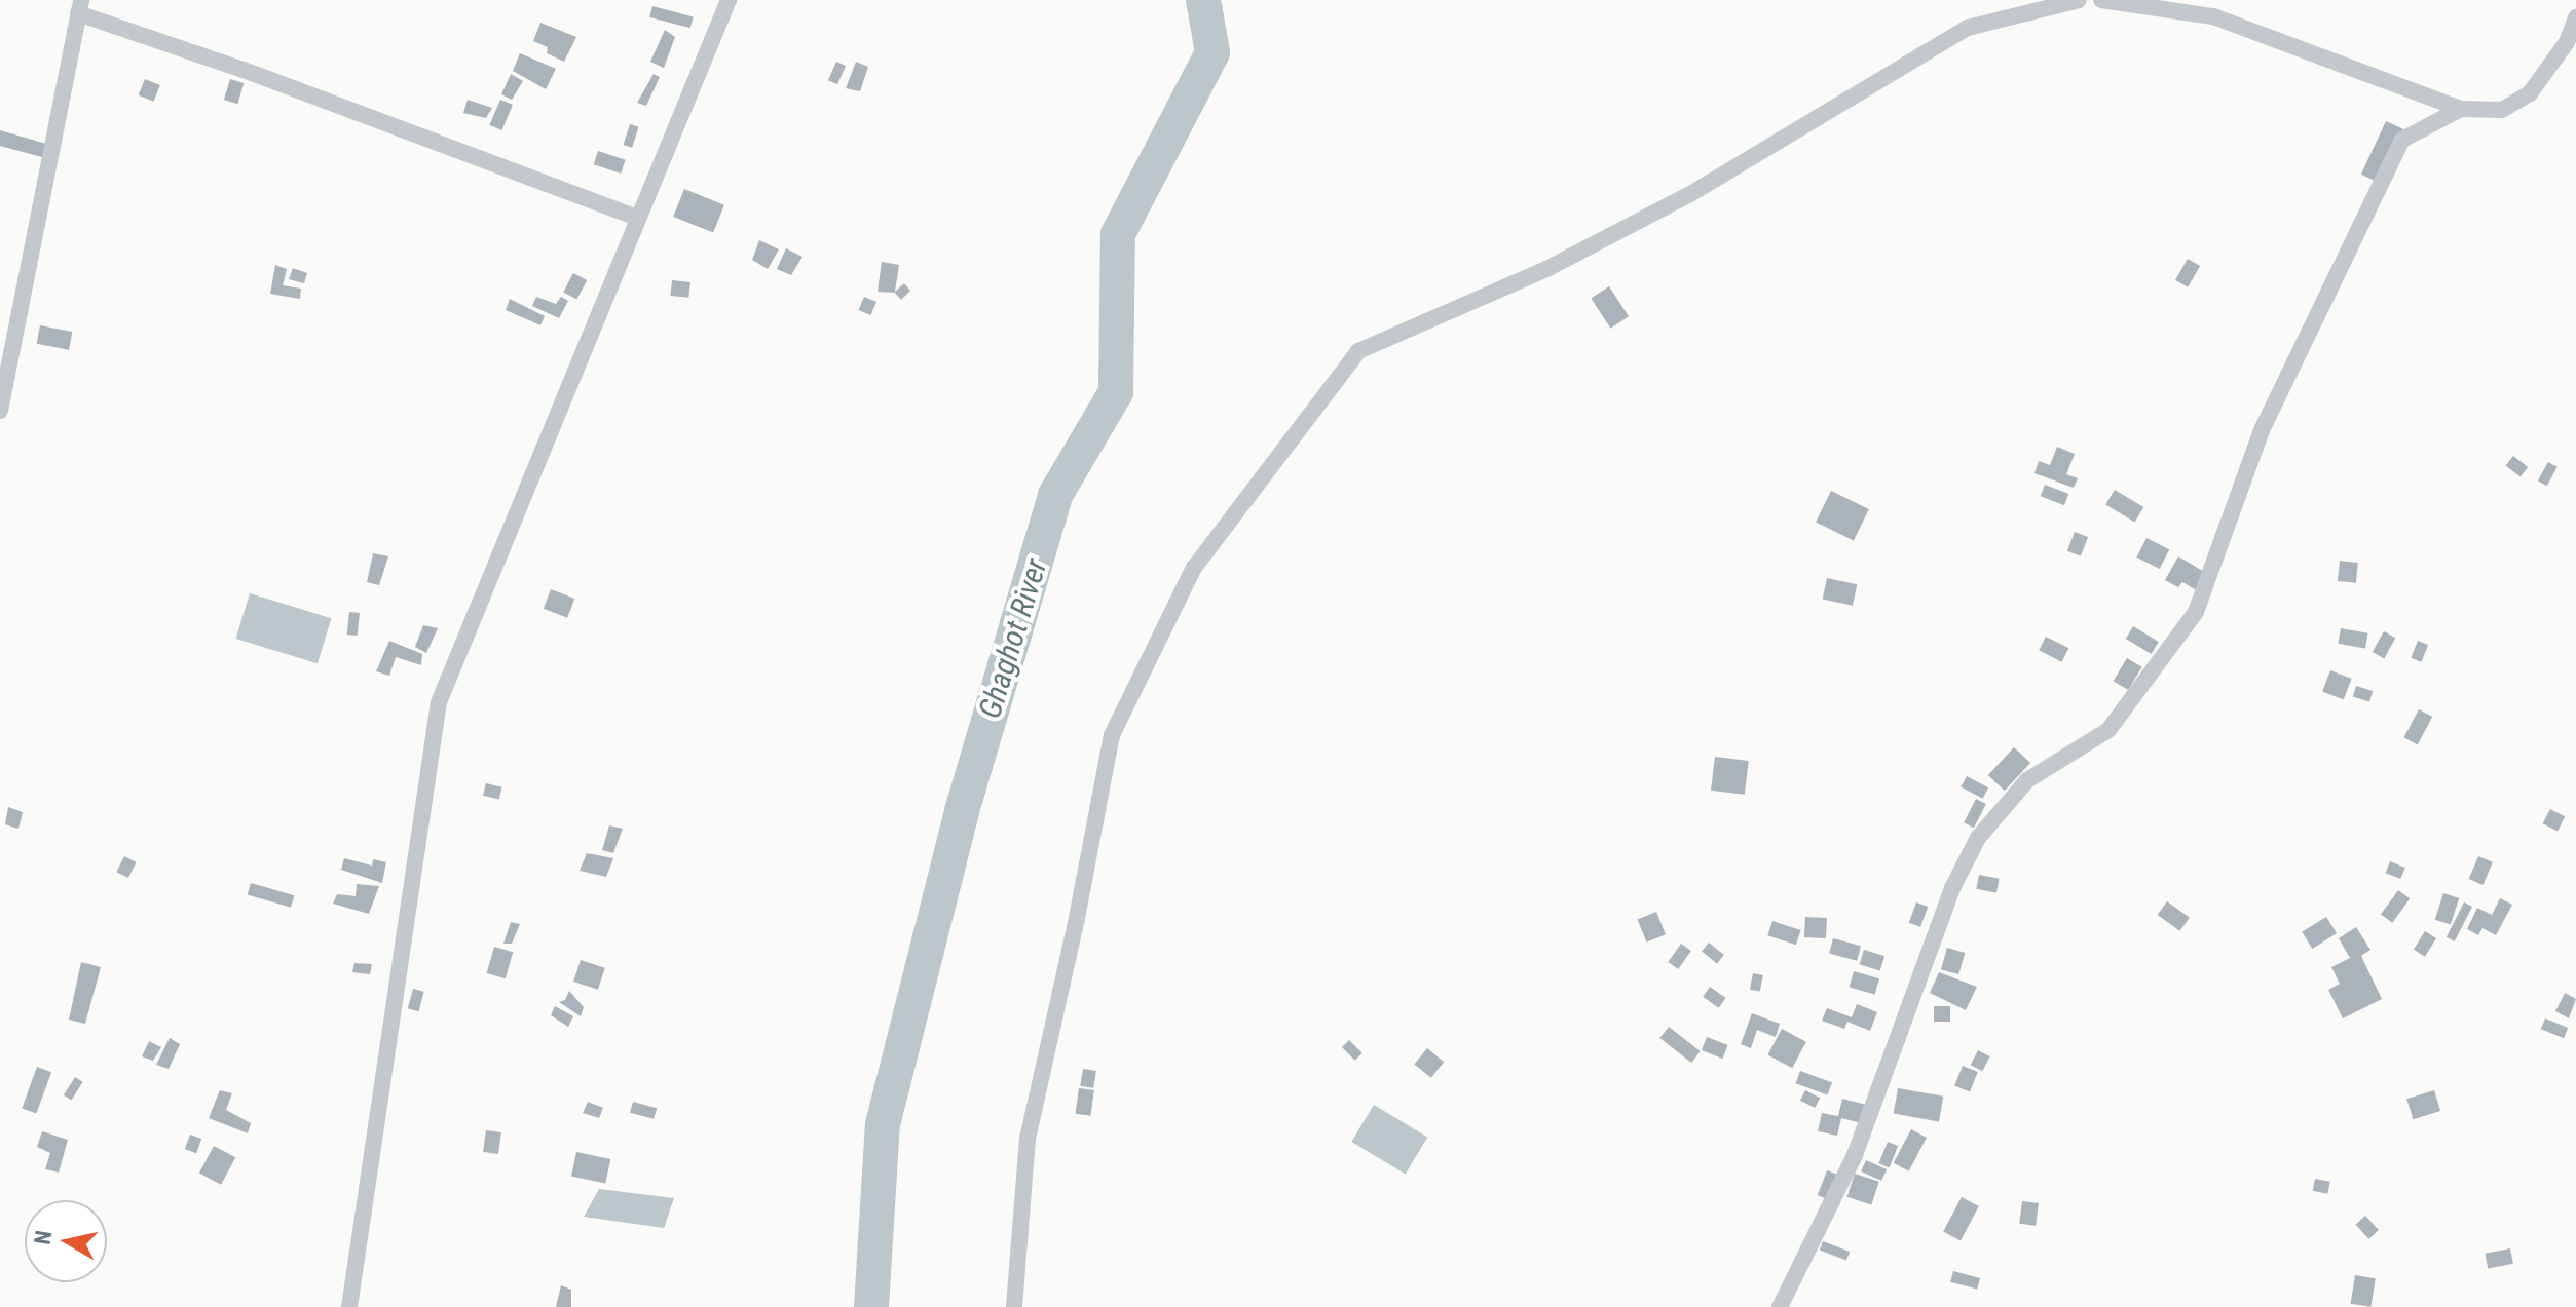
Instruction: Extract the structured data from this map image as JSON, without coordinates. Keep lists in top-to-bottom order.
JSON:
{
  "water": ["Ghaghot River"],
  "north": "left"
}
